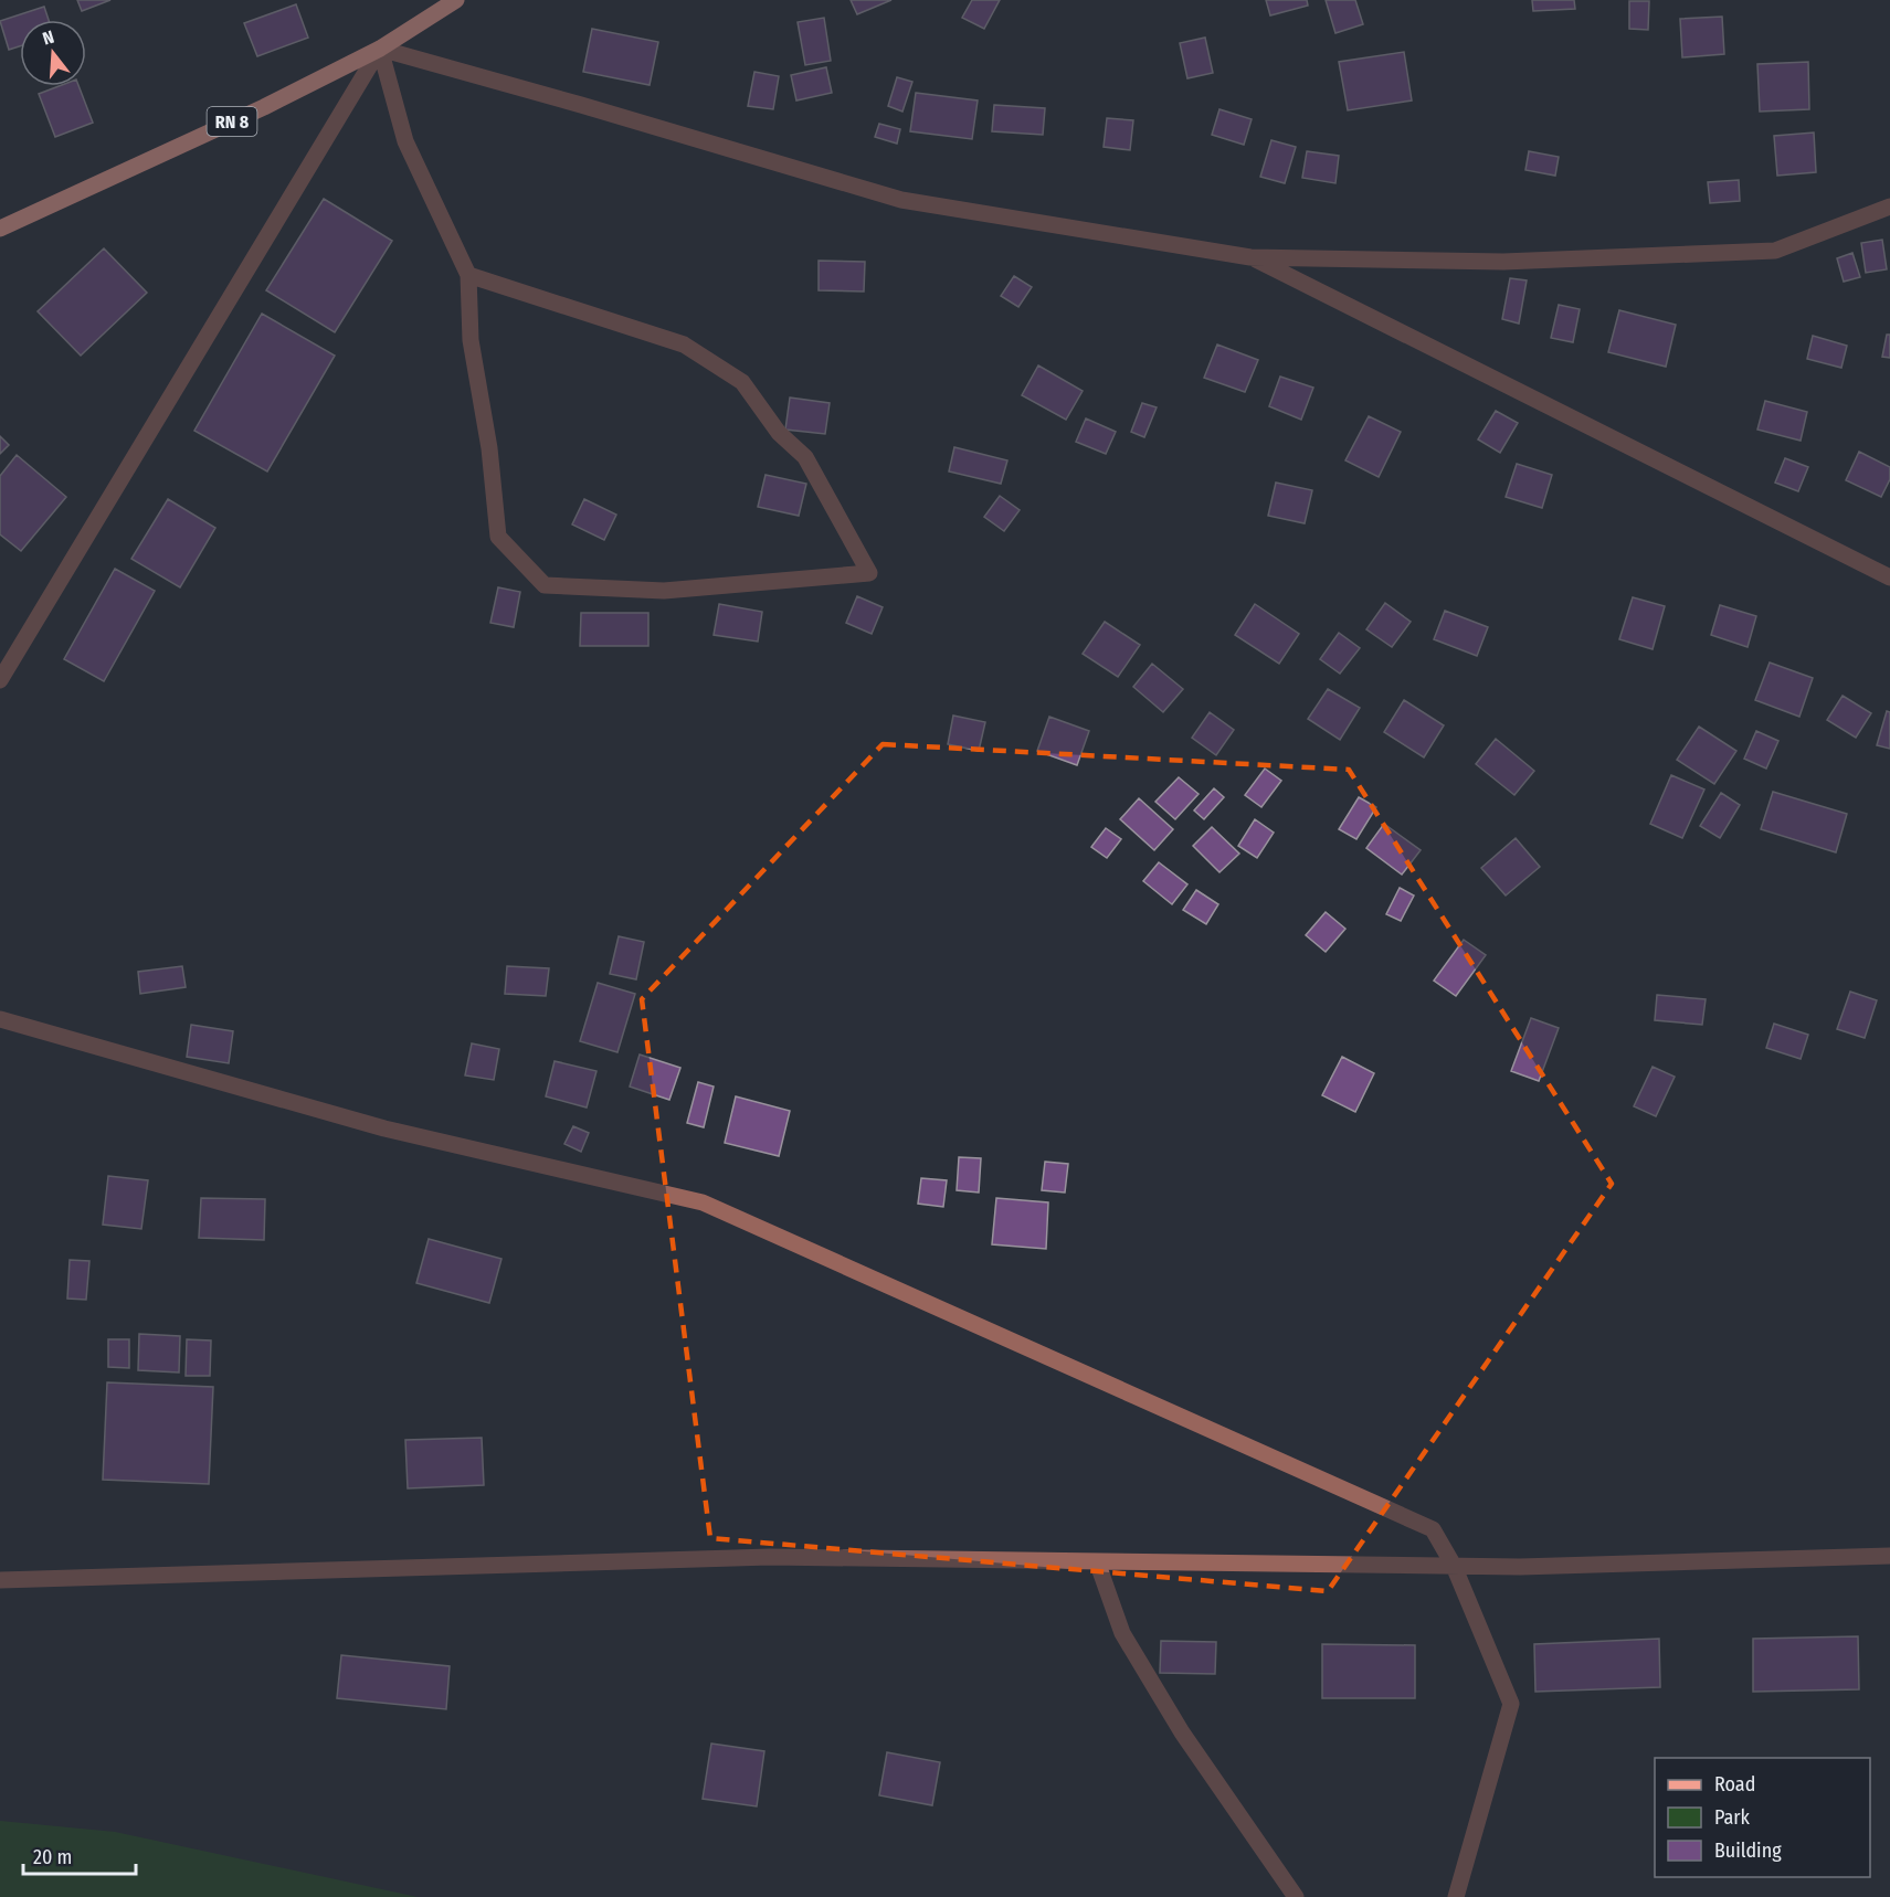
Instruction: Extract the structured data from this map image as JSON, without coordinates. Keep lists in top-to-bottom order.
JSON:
{
  "streets": {
    "main road": ["RN 8"]
  },
  "legend": ["Road", "Park", "Building"],
  "scale_bar": "20 m",
  "north": "top"
}
